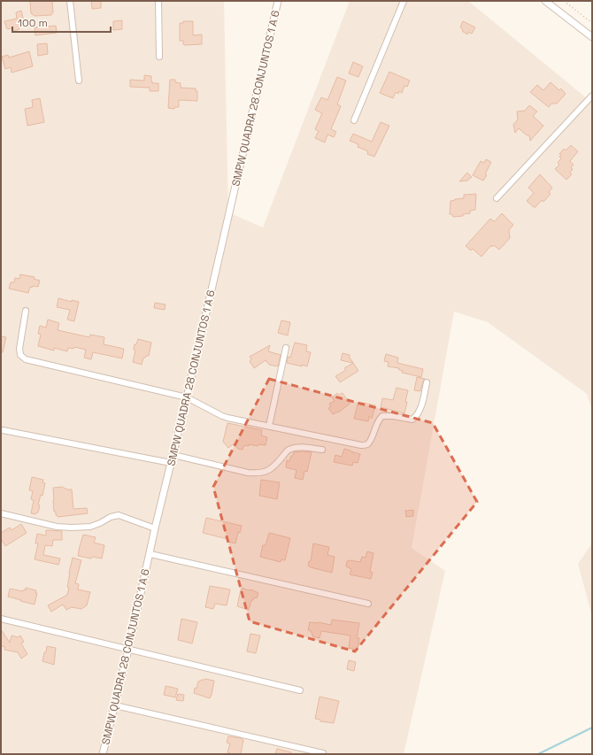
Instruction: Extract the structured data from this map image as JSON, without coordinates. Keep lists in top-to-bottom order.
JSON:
{
  "streets": {
    "street": ["SMPW QUADRA 28 CONJUNTOS 1 A 6"]
  },
  "scale_bar": "100 m"
}
